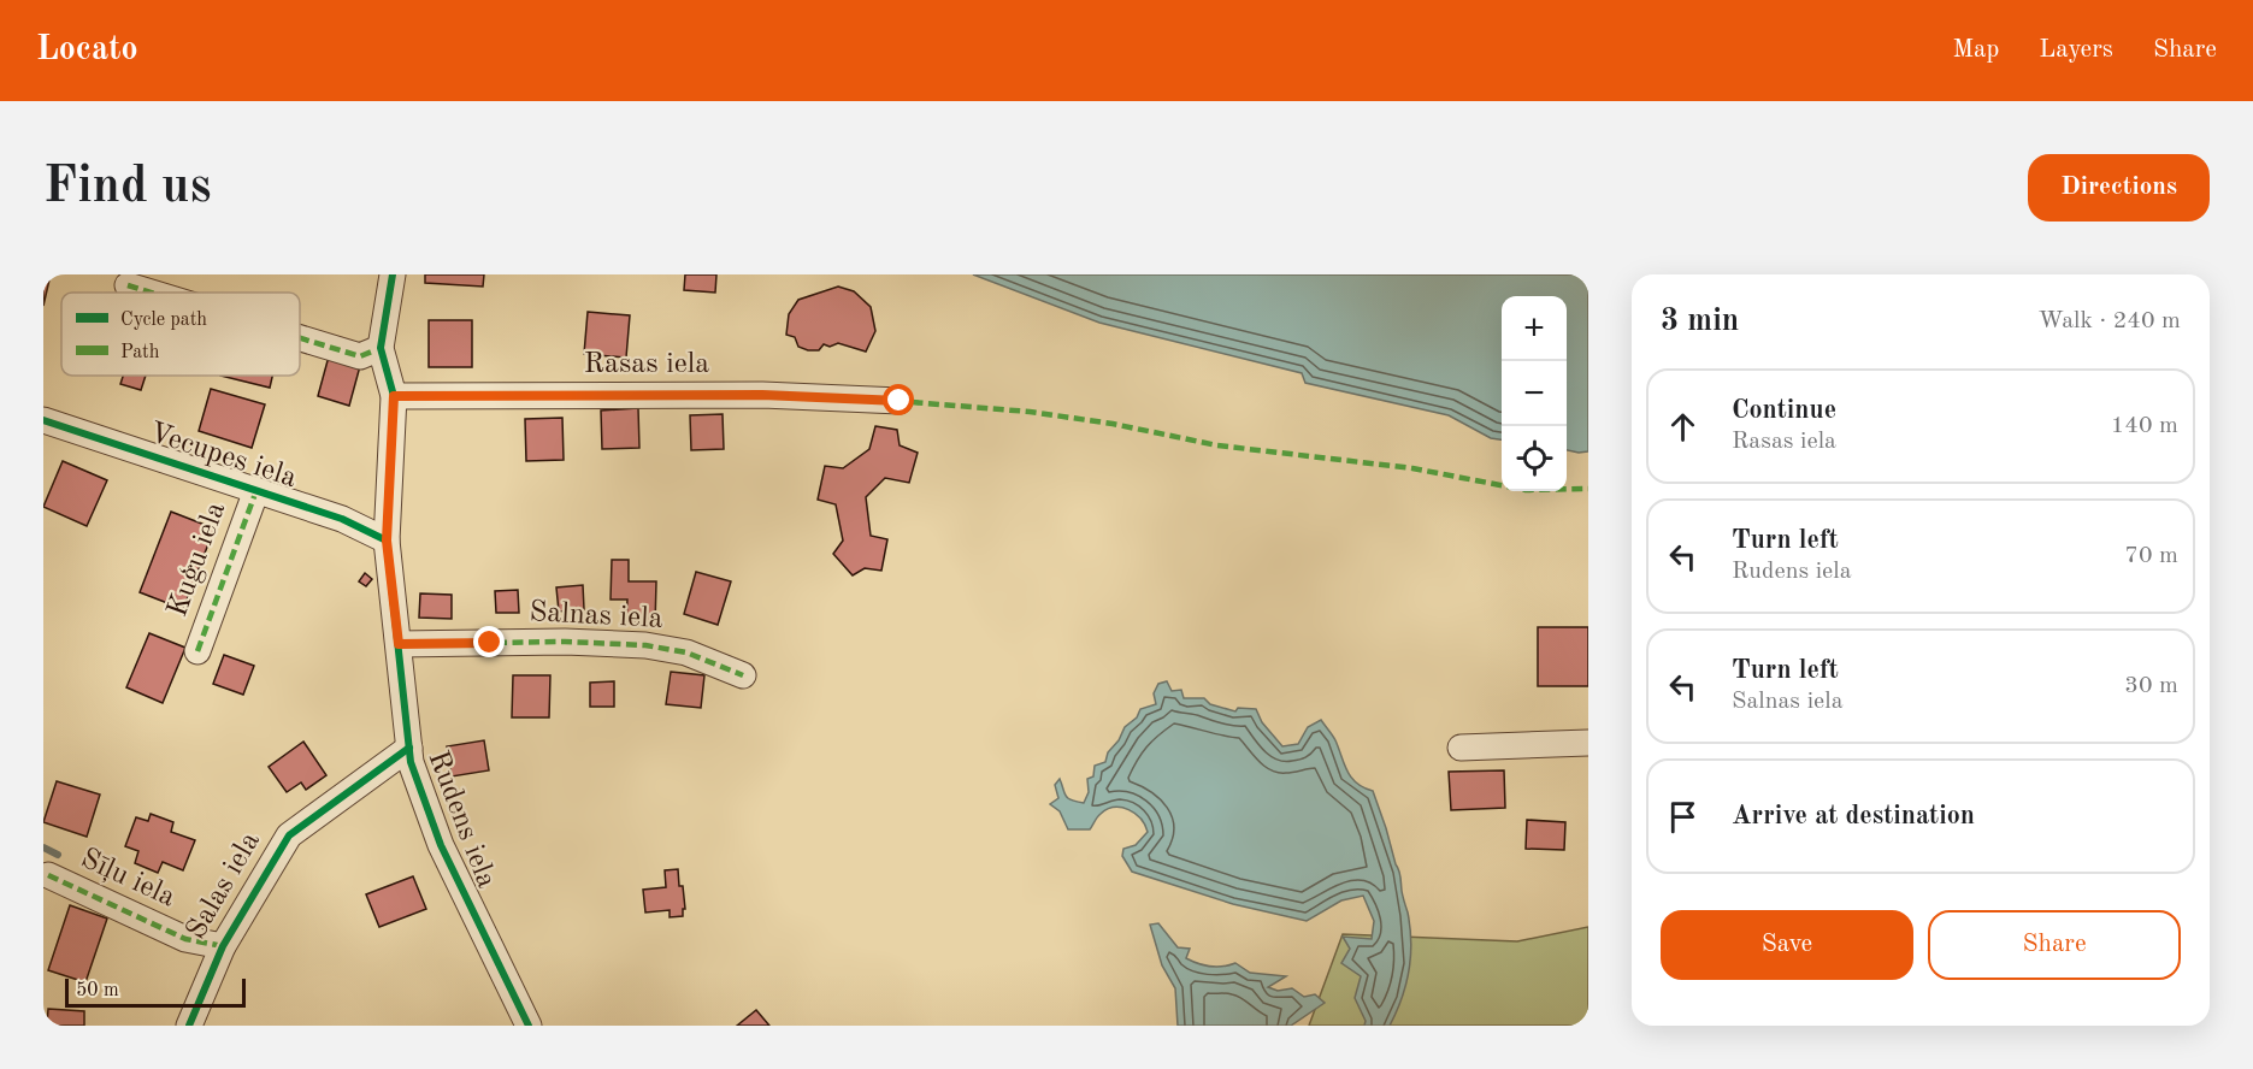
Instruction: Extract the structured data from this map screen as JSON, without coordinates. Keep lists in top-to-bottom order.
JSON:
{
  "streets": {
    "street": [
      "Rasas iela",
      "Vecupes iela",
      "Kuģu iela",
      "Salnas iela",
      "Rudens iela",
      "Sīļu iela",
      "Salas iela"
    ]
  },
  "crossings": [
    ["Rasas iela", "Rudens iela"],
    ["Vecupes iela", "Kuģu iela"],
    ["Vecupes iela", "Rudens iela"],
    ["Salnas iela", "Rudens iela"],
    ["Rudens iela", "Salas iela"],
    ["Sīļu iela", "Salas iela"]
  ],
  "legend": ["Cycle path", "Path"],
  "scale_bar": "50 m",
  "page": {
    "header": "Locato",
    "nav": ["Map", "Layers", "Share"],
    "buttons": [
      "Directions",
      ["Save", "Share"]
    ],
    "title": "Find us",
    "heading": ["3 min", "Walk · 240 m"],
    "map_buttons": ["+", "−"],
    "list": [
      ["Continue", "Rasas iela", "140 m"],
      ["Turn left", "Rudens iela", "70 m"],
      ["Turn left", "Salnas iela", "30 m"],
      "Arrive at destination"
    ],
    "scale": "50 m"
  }
}
